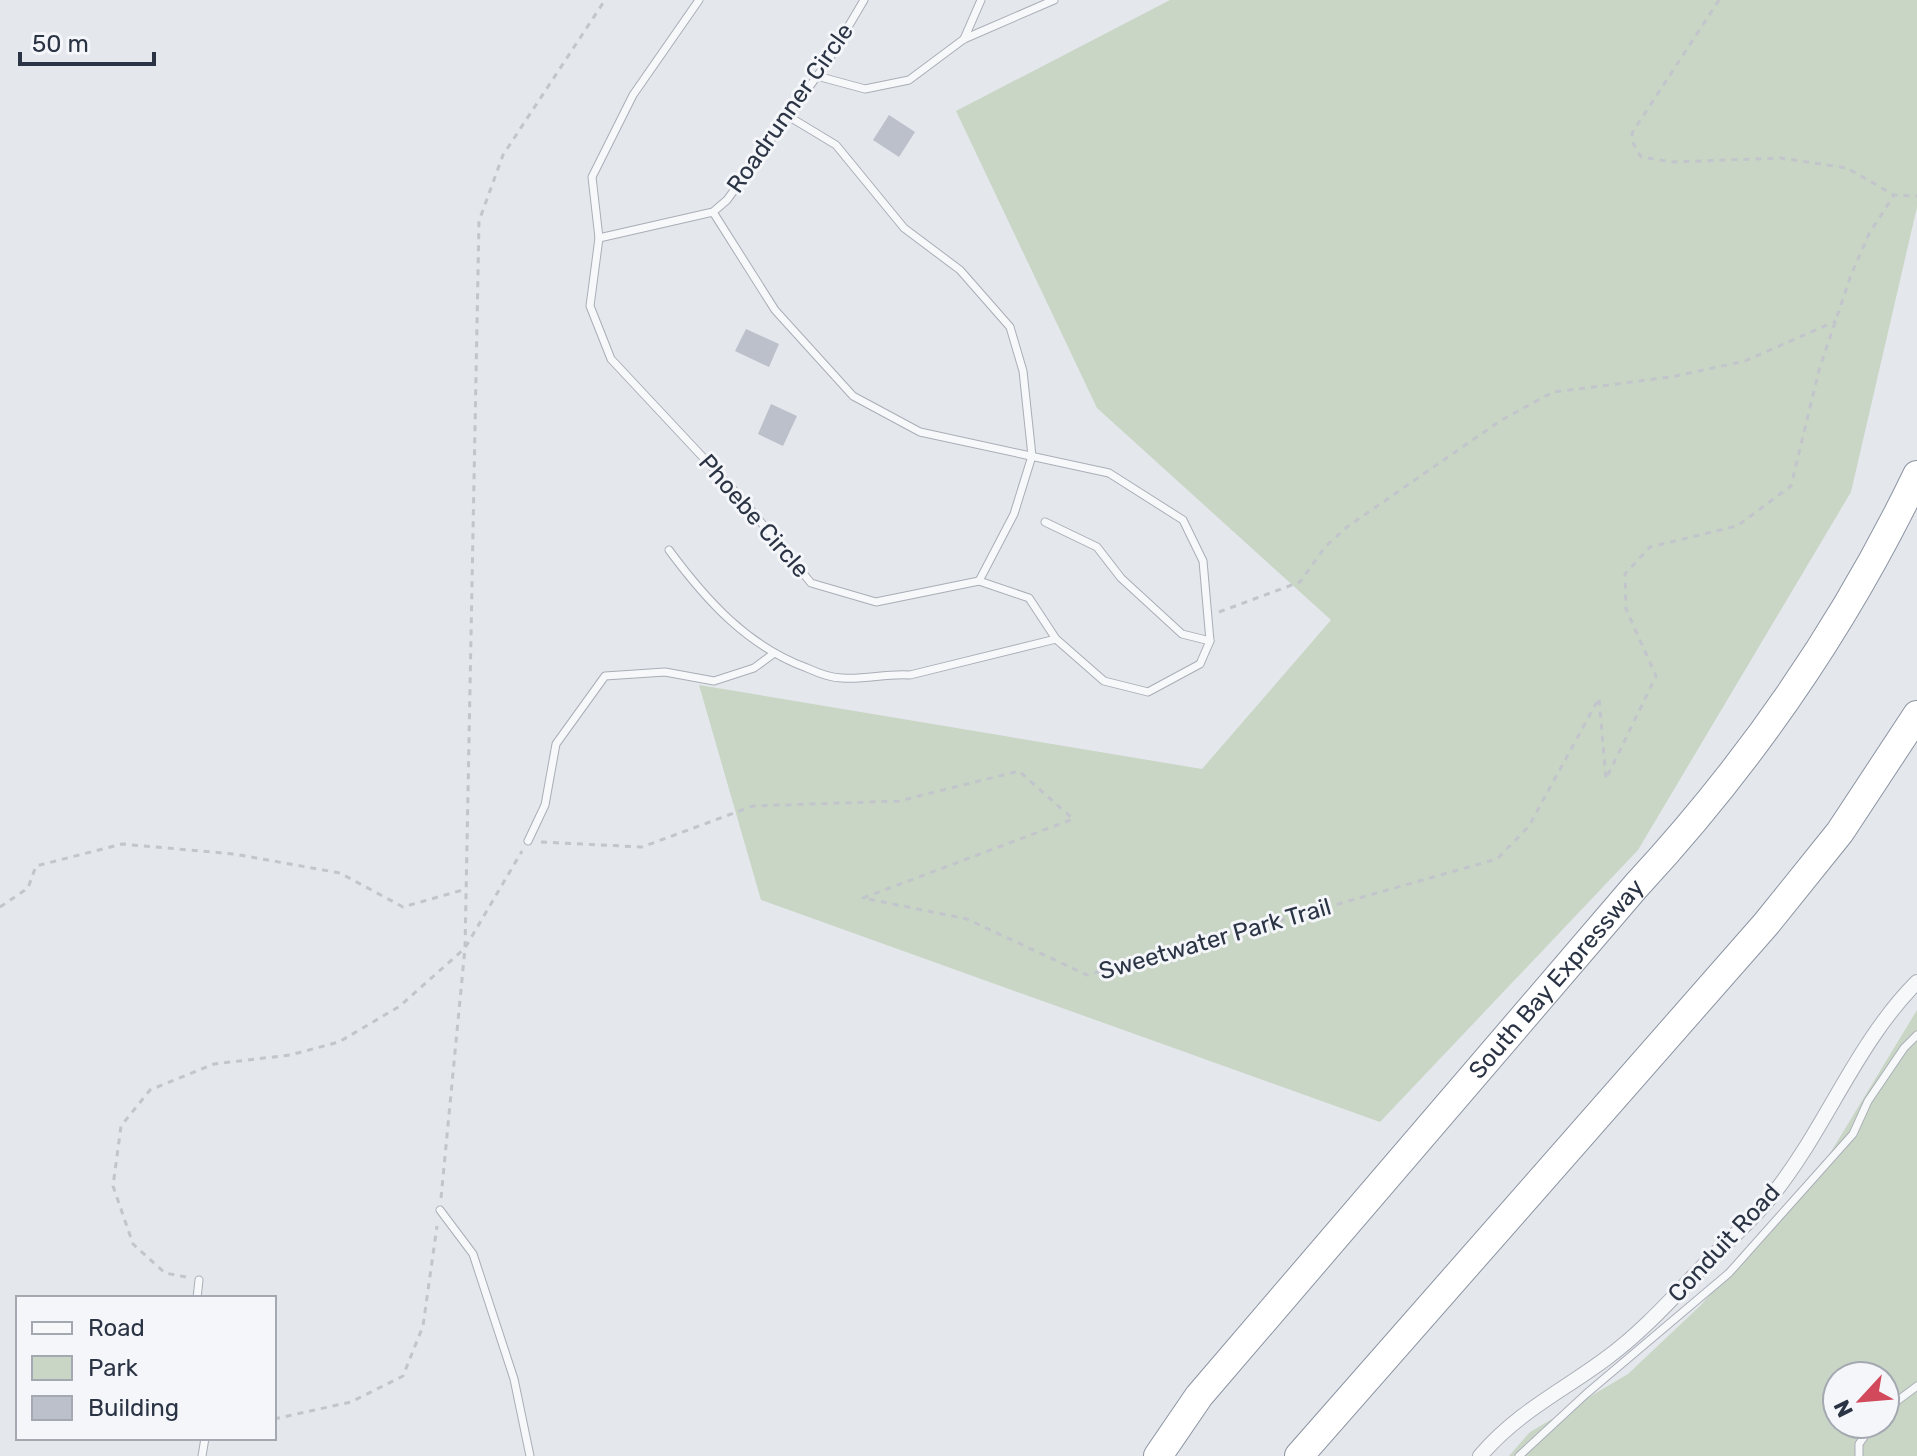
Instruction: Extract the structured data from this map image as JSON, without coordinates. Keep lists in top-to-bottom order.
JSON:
{
  "streets": {
    "highway": ["South Bay Expressway"],
    "street": ["Conduit Road"],
    "lane": ["Roadrunner Circle", "Phoebe Circle"],
    "path": ["Sweetwater Park Trail"]
  },
  "legend": ["Road", "Park", "Building"],
  "scale_bar": "50 m",
  "north": "bottom left"
}
